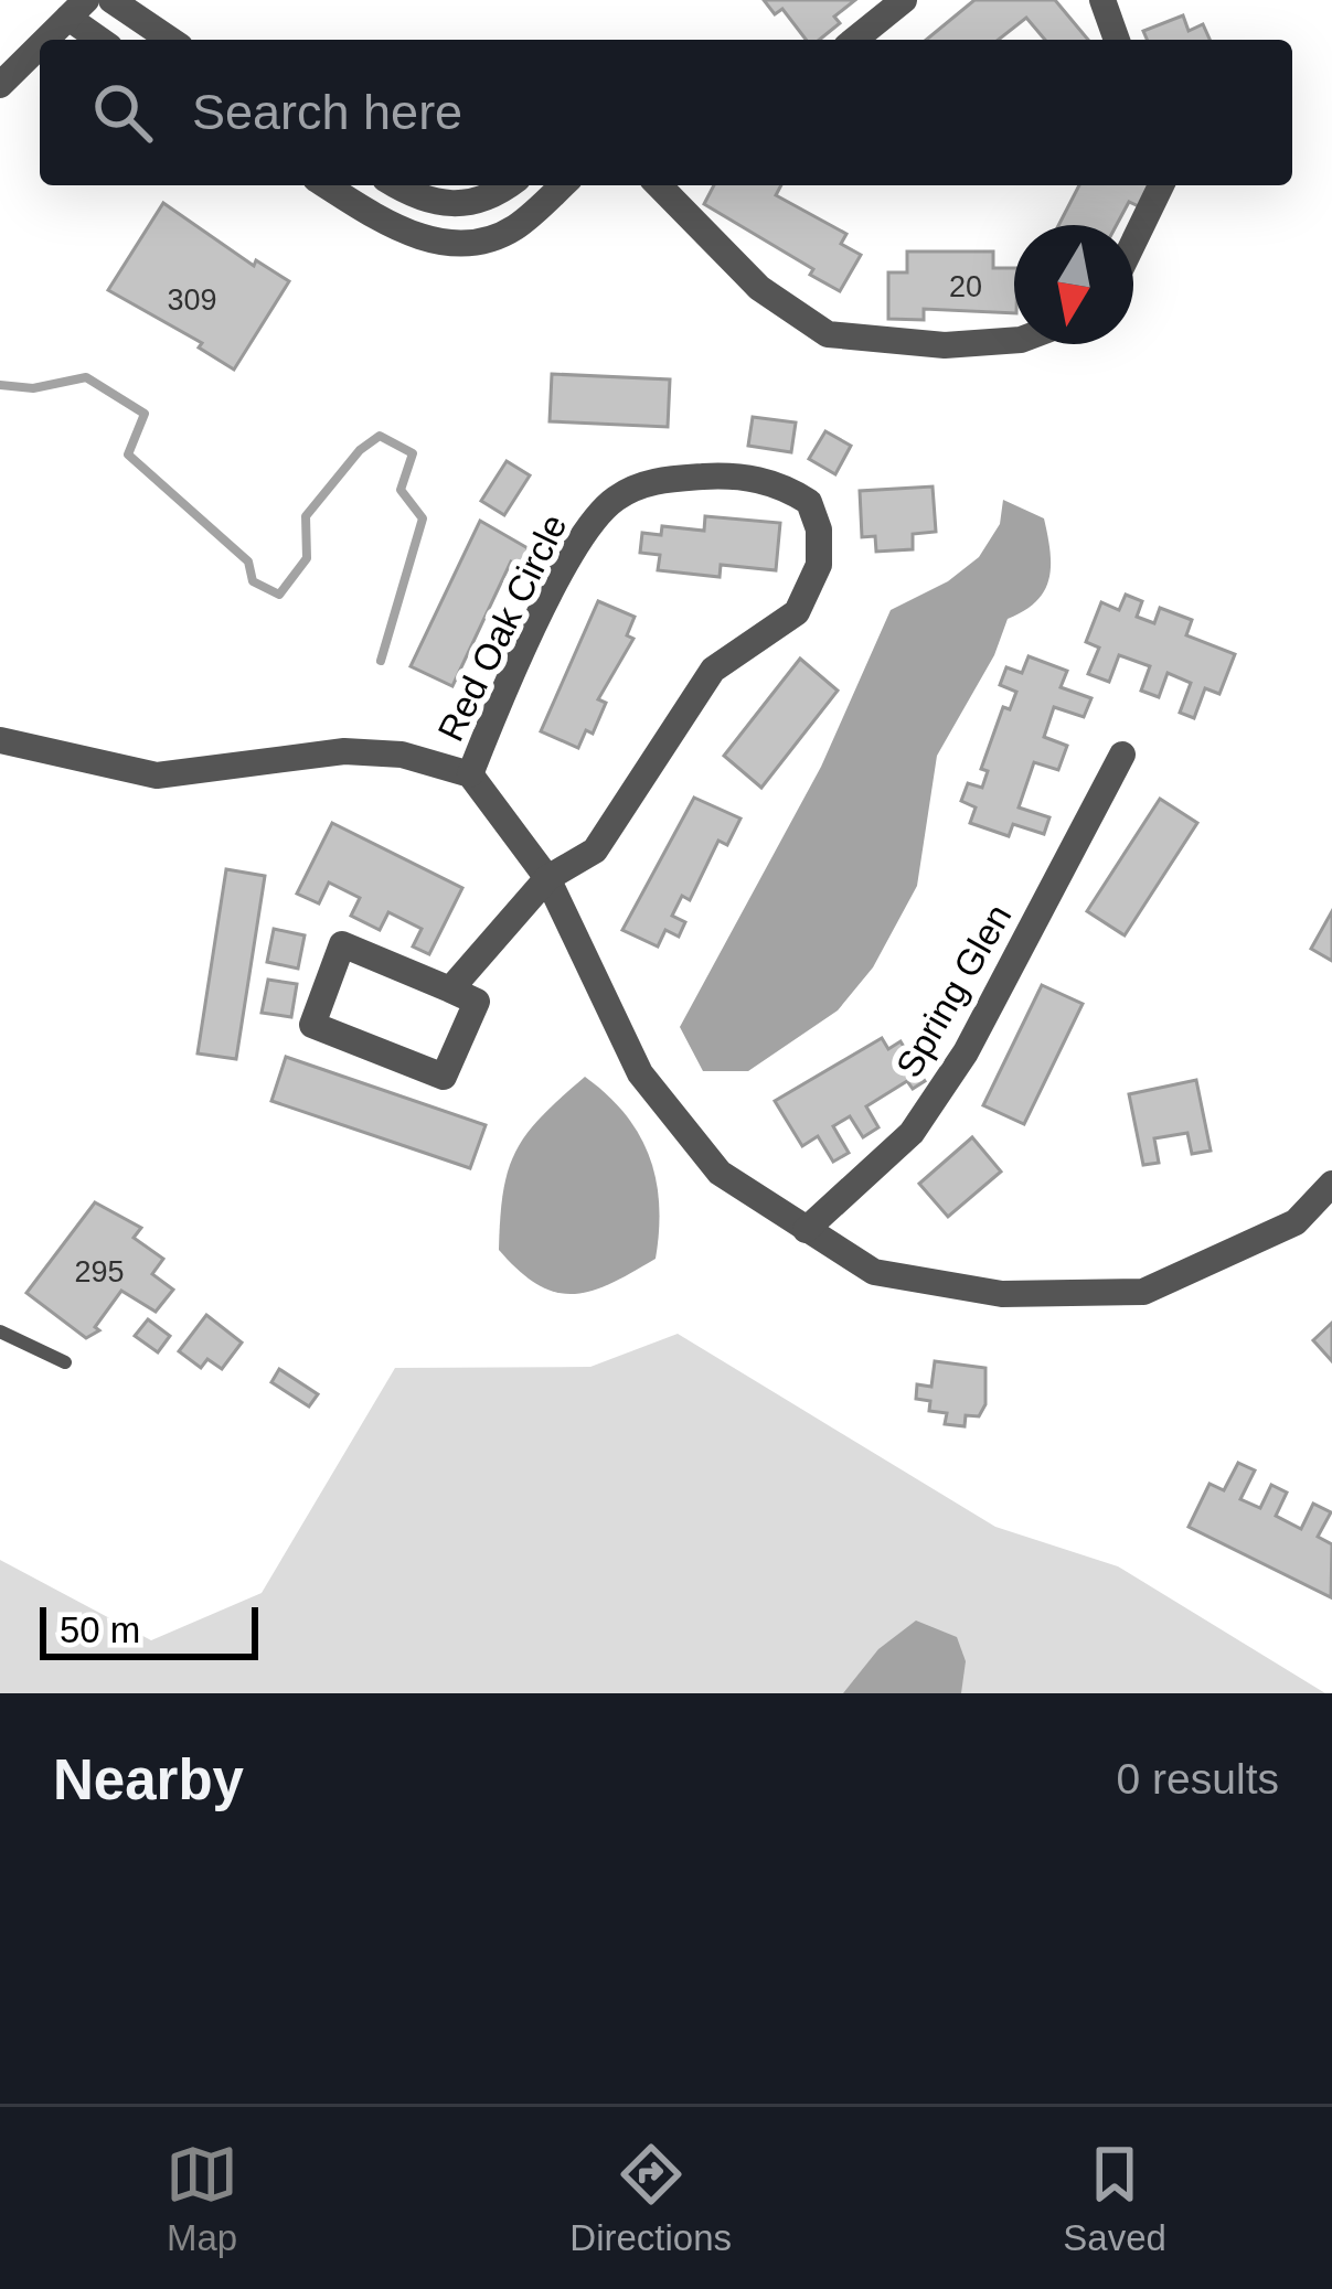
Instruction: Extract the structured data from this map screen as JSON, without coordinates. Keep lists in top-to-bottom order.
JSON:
{
  "streets": {
    "street": ["Red Oak Circle", "Spring Glen"]
  },
  "house_numbers": ["20", "309", "295"],
  "scale_bar": "50 m",
  "north": "bottom",
  "page": {
    "search": "Search here",
    "scale": "50 m",
    "heading": ["Nearby", "0 results"],
    "nav": ["Map", "Directions", "Saved"]
  }
}
